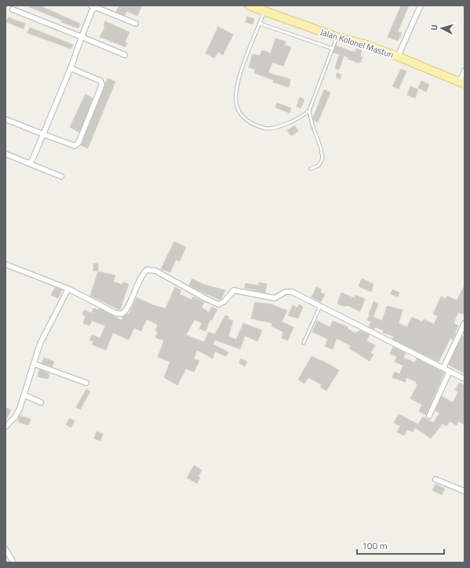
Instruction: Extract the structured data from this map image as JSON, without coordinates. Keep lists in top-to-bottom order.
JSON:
{
  "streets": {
    "main road": ["Jalan Kolonel Masturi"]
  },
  "scale_bar": "100 m",
  "north": "left"
}
